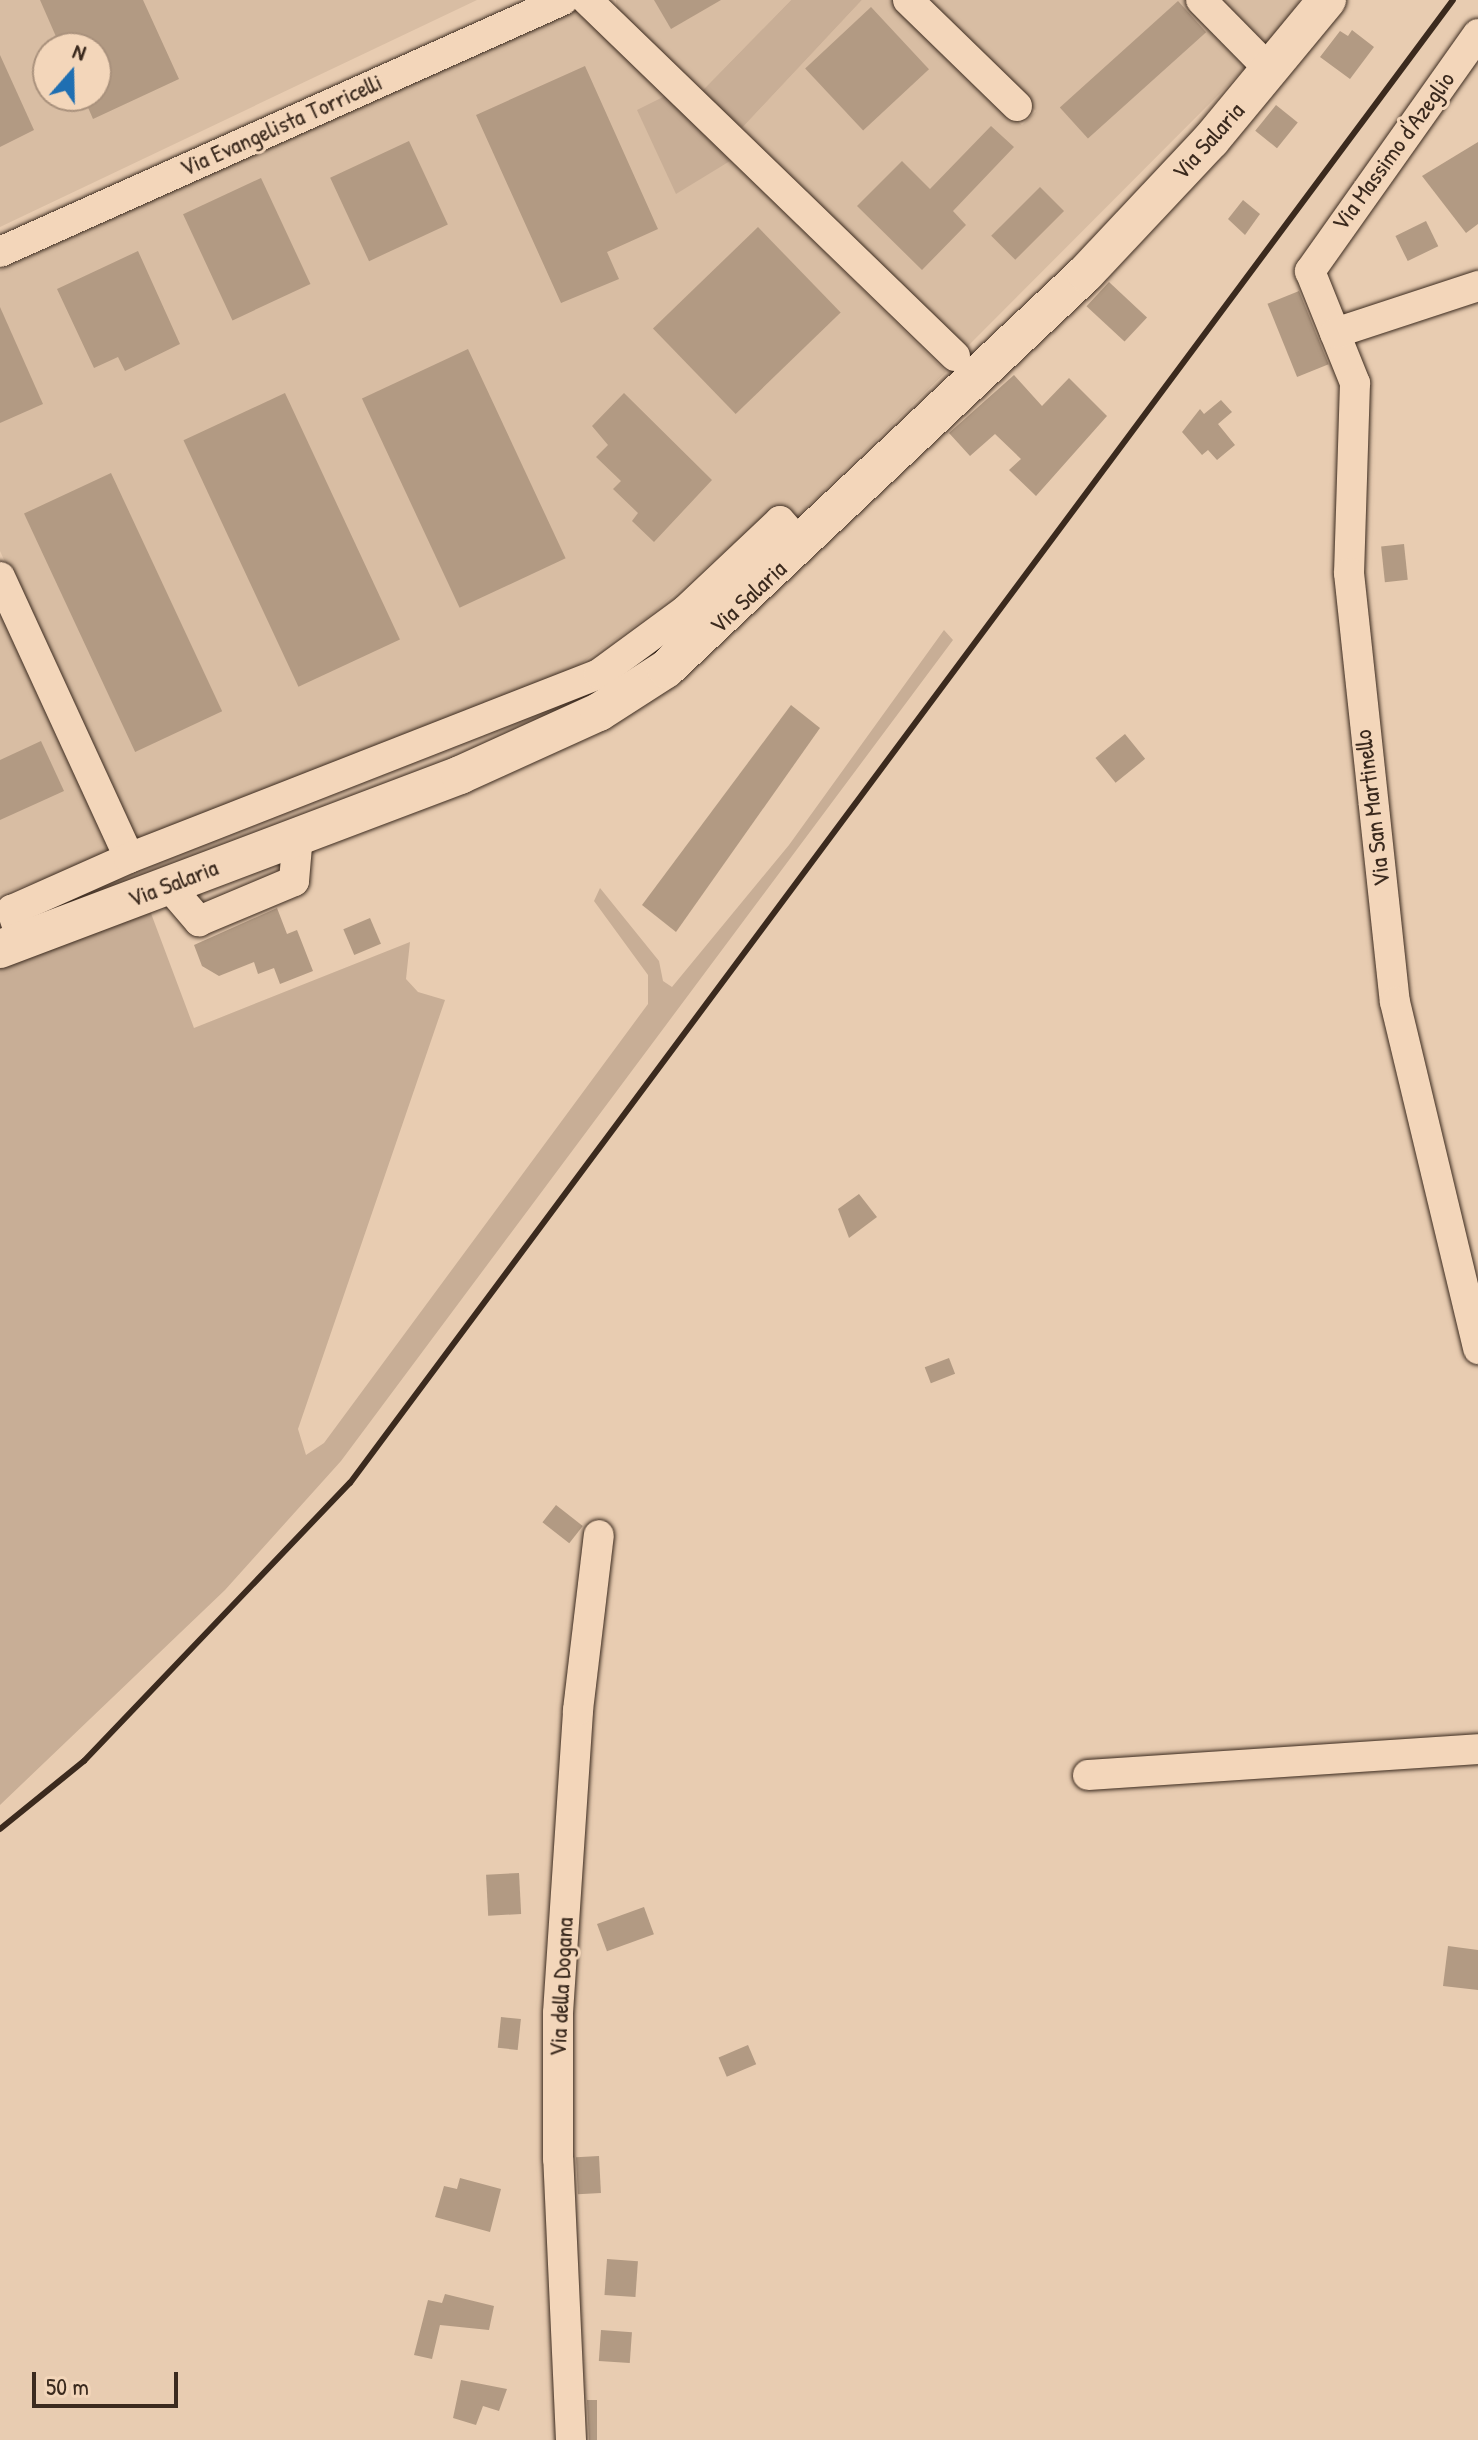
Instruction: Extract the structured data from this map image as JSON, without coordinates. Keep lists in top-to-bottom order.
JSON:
{
  "streets": {
    "main road": ["Via Salaria"],
    "street": [
      "Via Evangelista Torricelli",
      "Via Massimo d'Azeglio",
      "Via San Martinello",
      "Via della Dogana"
    ]
  },
  "crossings": [
    ["Via Massimo d'Azeglio", "Via San Martinello"]
  ],
  "scale_bar": "50 m",
  "north": "top"
}
